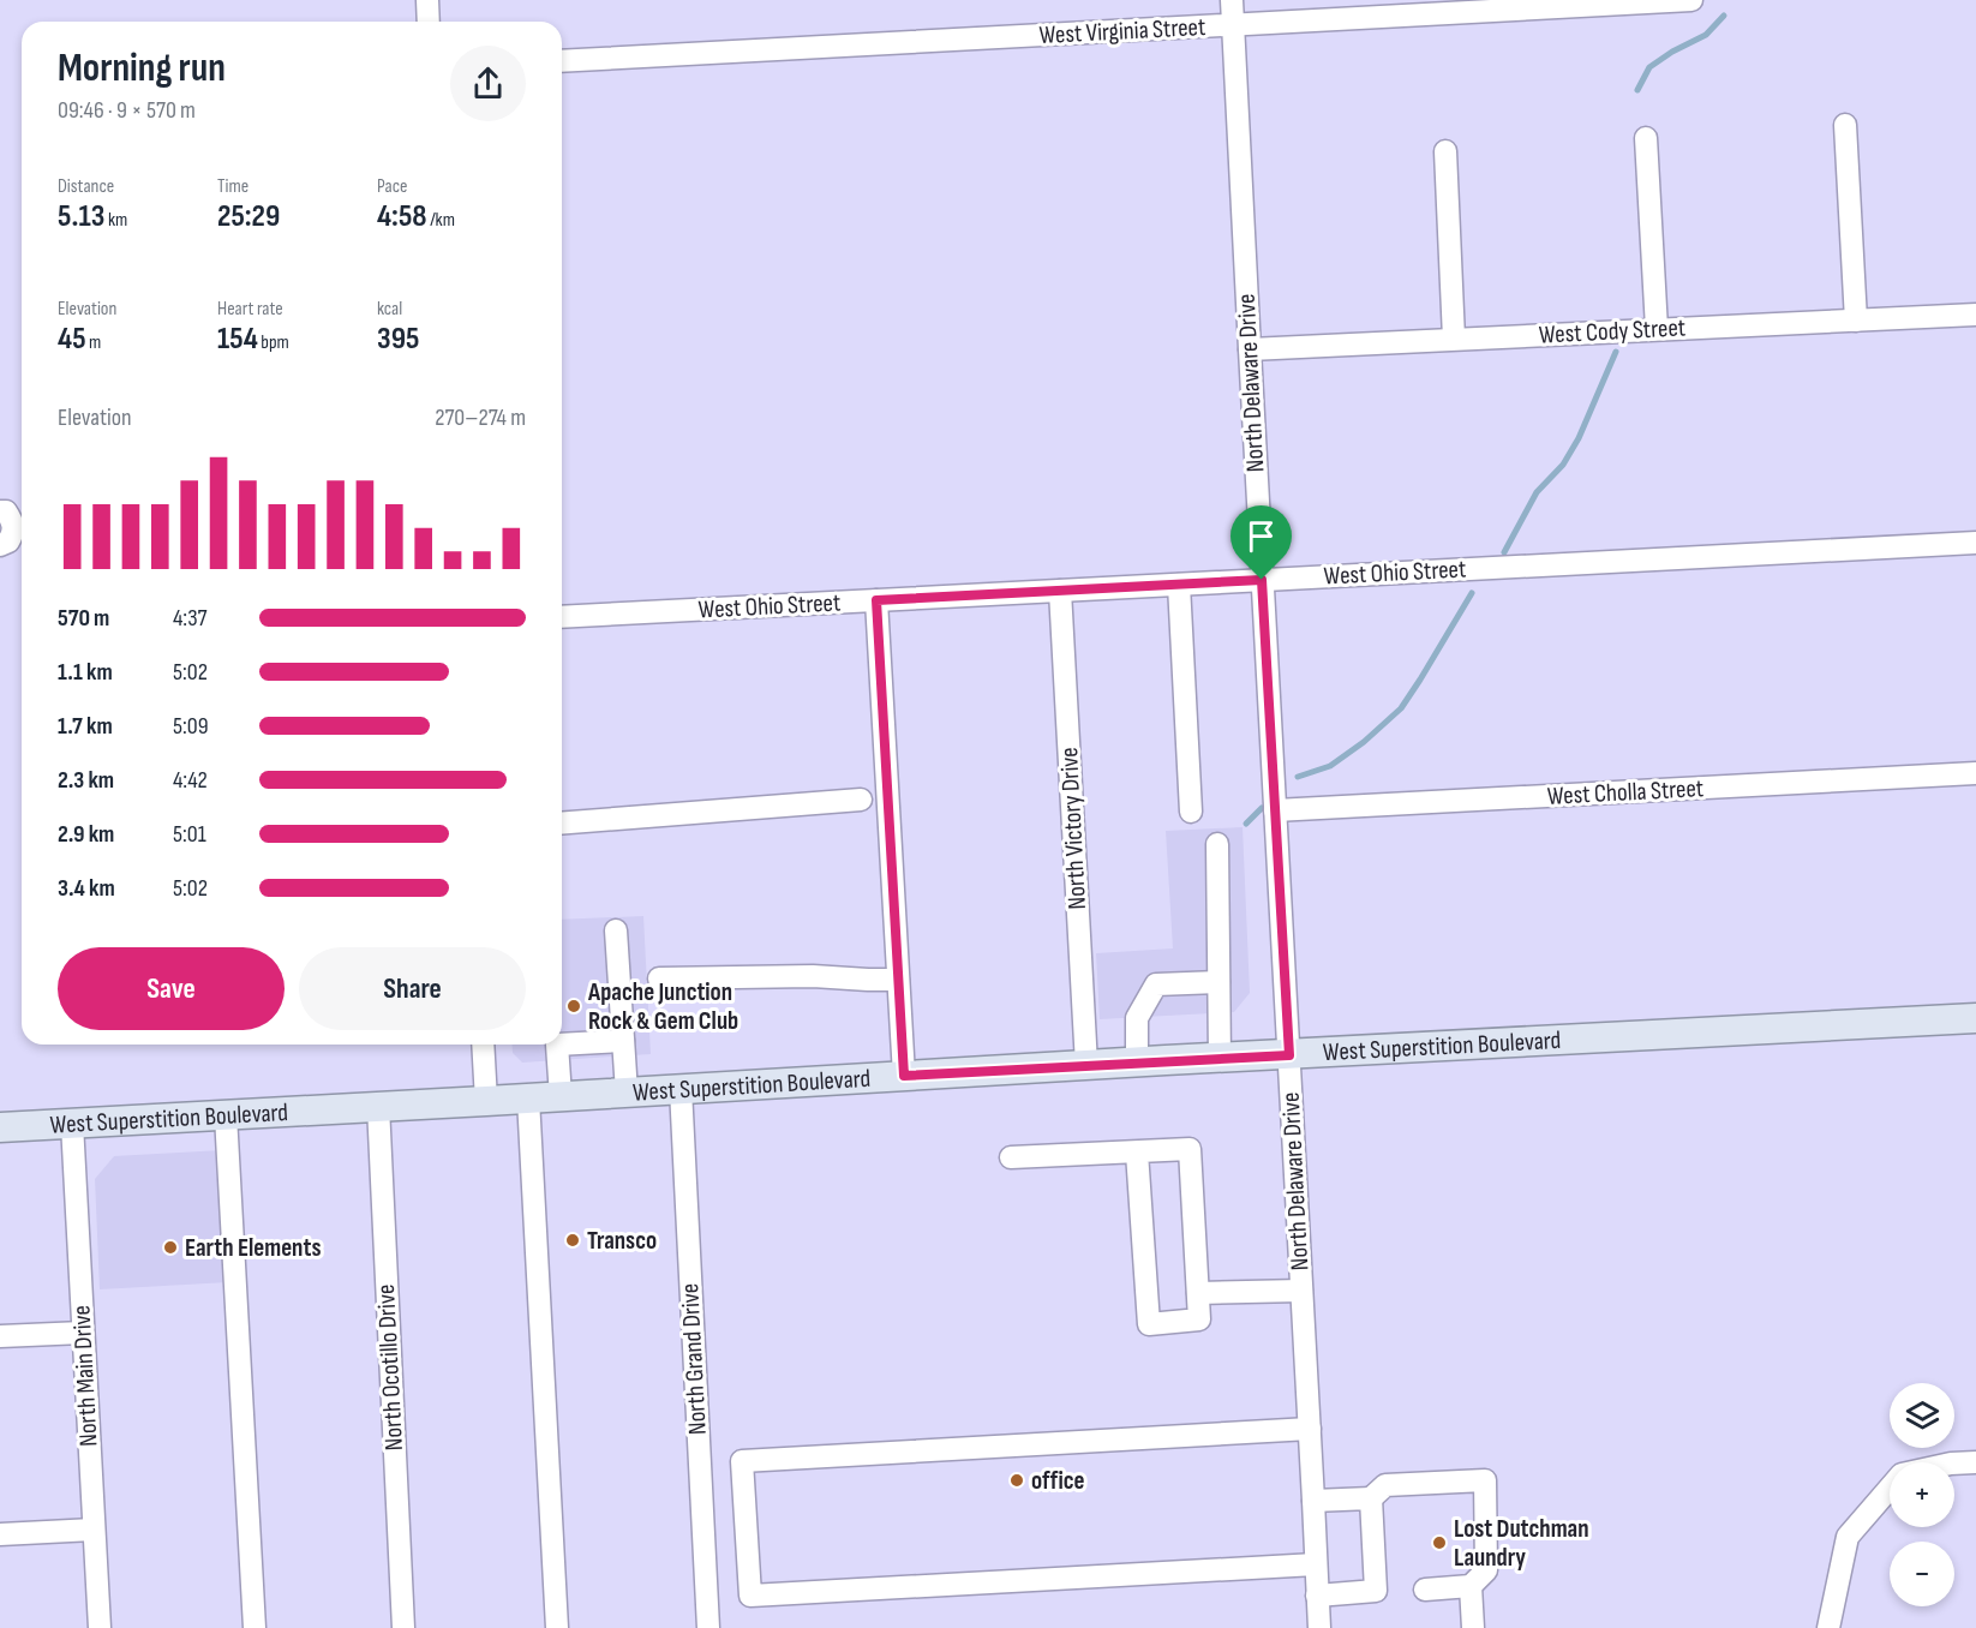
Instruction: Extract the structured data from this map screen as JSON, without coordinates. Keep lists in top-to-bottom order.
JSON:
{
  "streets": {
    "main road": ["West Superstition Boulevard"],
    "street": [
      "West Virginia Street",
      "West Cody Street",
      "North Delaware Drive",
      "West Ohio Street",
      "West Cholla Street",
      "North Victory Drive",
      "North Grand Drive",
      "North Ocotillo Drive",
      "North Main Drive"
    ]
  },
  "crossings": [
    ["West Virginia Street", "North Delaware Drive"],
    ["West Cody Street", "North Delaware Drive"],
    ["North Delaware Drive", "West Ohio Street"],
    ["North Delaware Drive", "West Cholla Street"],
    ["North Delaware Drive", "West Superstition Boulevard"],
    ["West Ohio Street", "North Victory Drive"],
    ["North Victory Drive", "West Superstition Boulevard"],
    ["West Superstition Boulevard", "North Grand Drive"],
    ["West Superstition Boulevard", "North Ocotillo Drive"],
    ["West Superstition Boulevard", "North Main Drive"]
  ],
  "places": [
    "Apache Junction Rock & Gem Club",
    "Transco",
    "Earth Elements",
    "office",
    "Lost Dutchman Laundry"
  ],
  "page": {
    "heading": ["Morning run", "09:46 · 9 × 570 m"],
    "stats": [
      ["Distance", "5.13 km"],
      ["Time", "25:29"],
      ["Pace", "4:58 /km"],
      ["Elevation", "45 m"],
      ["Heart rate", "154 bpm"],
      ["kcal", "395"]
    ],
    "chart": ["Elevation", "270–274 m"],
    "list": [
      {
        "name": "570 m",
        "note": "4:37"
      },
      {
        "name": "1.1 km",
        "note": "5:02"
      },
      {
        "name": "1.7 km",
        "note": "5:09"
      },
      {
        "name": "2.3 km",
        "note": "4:42"
      },
      {
        "name": "2.9 km",
        "note": "5:01"
      },
      {
        "name": "3.4 km",
        "note": "5:02"
      }
    ],
    "buttons": ["Save", "Share"],
    "map_buttons": ["+", "−"]
  }
}
